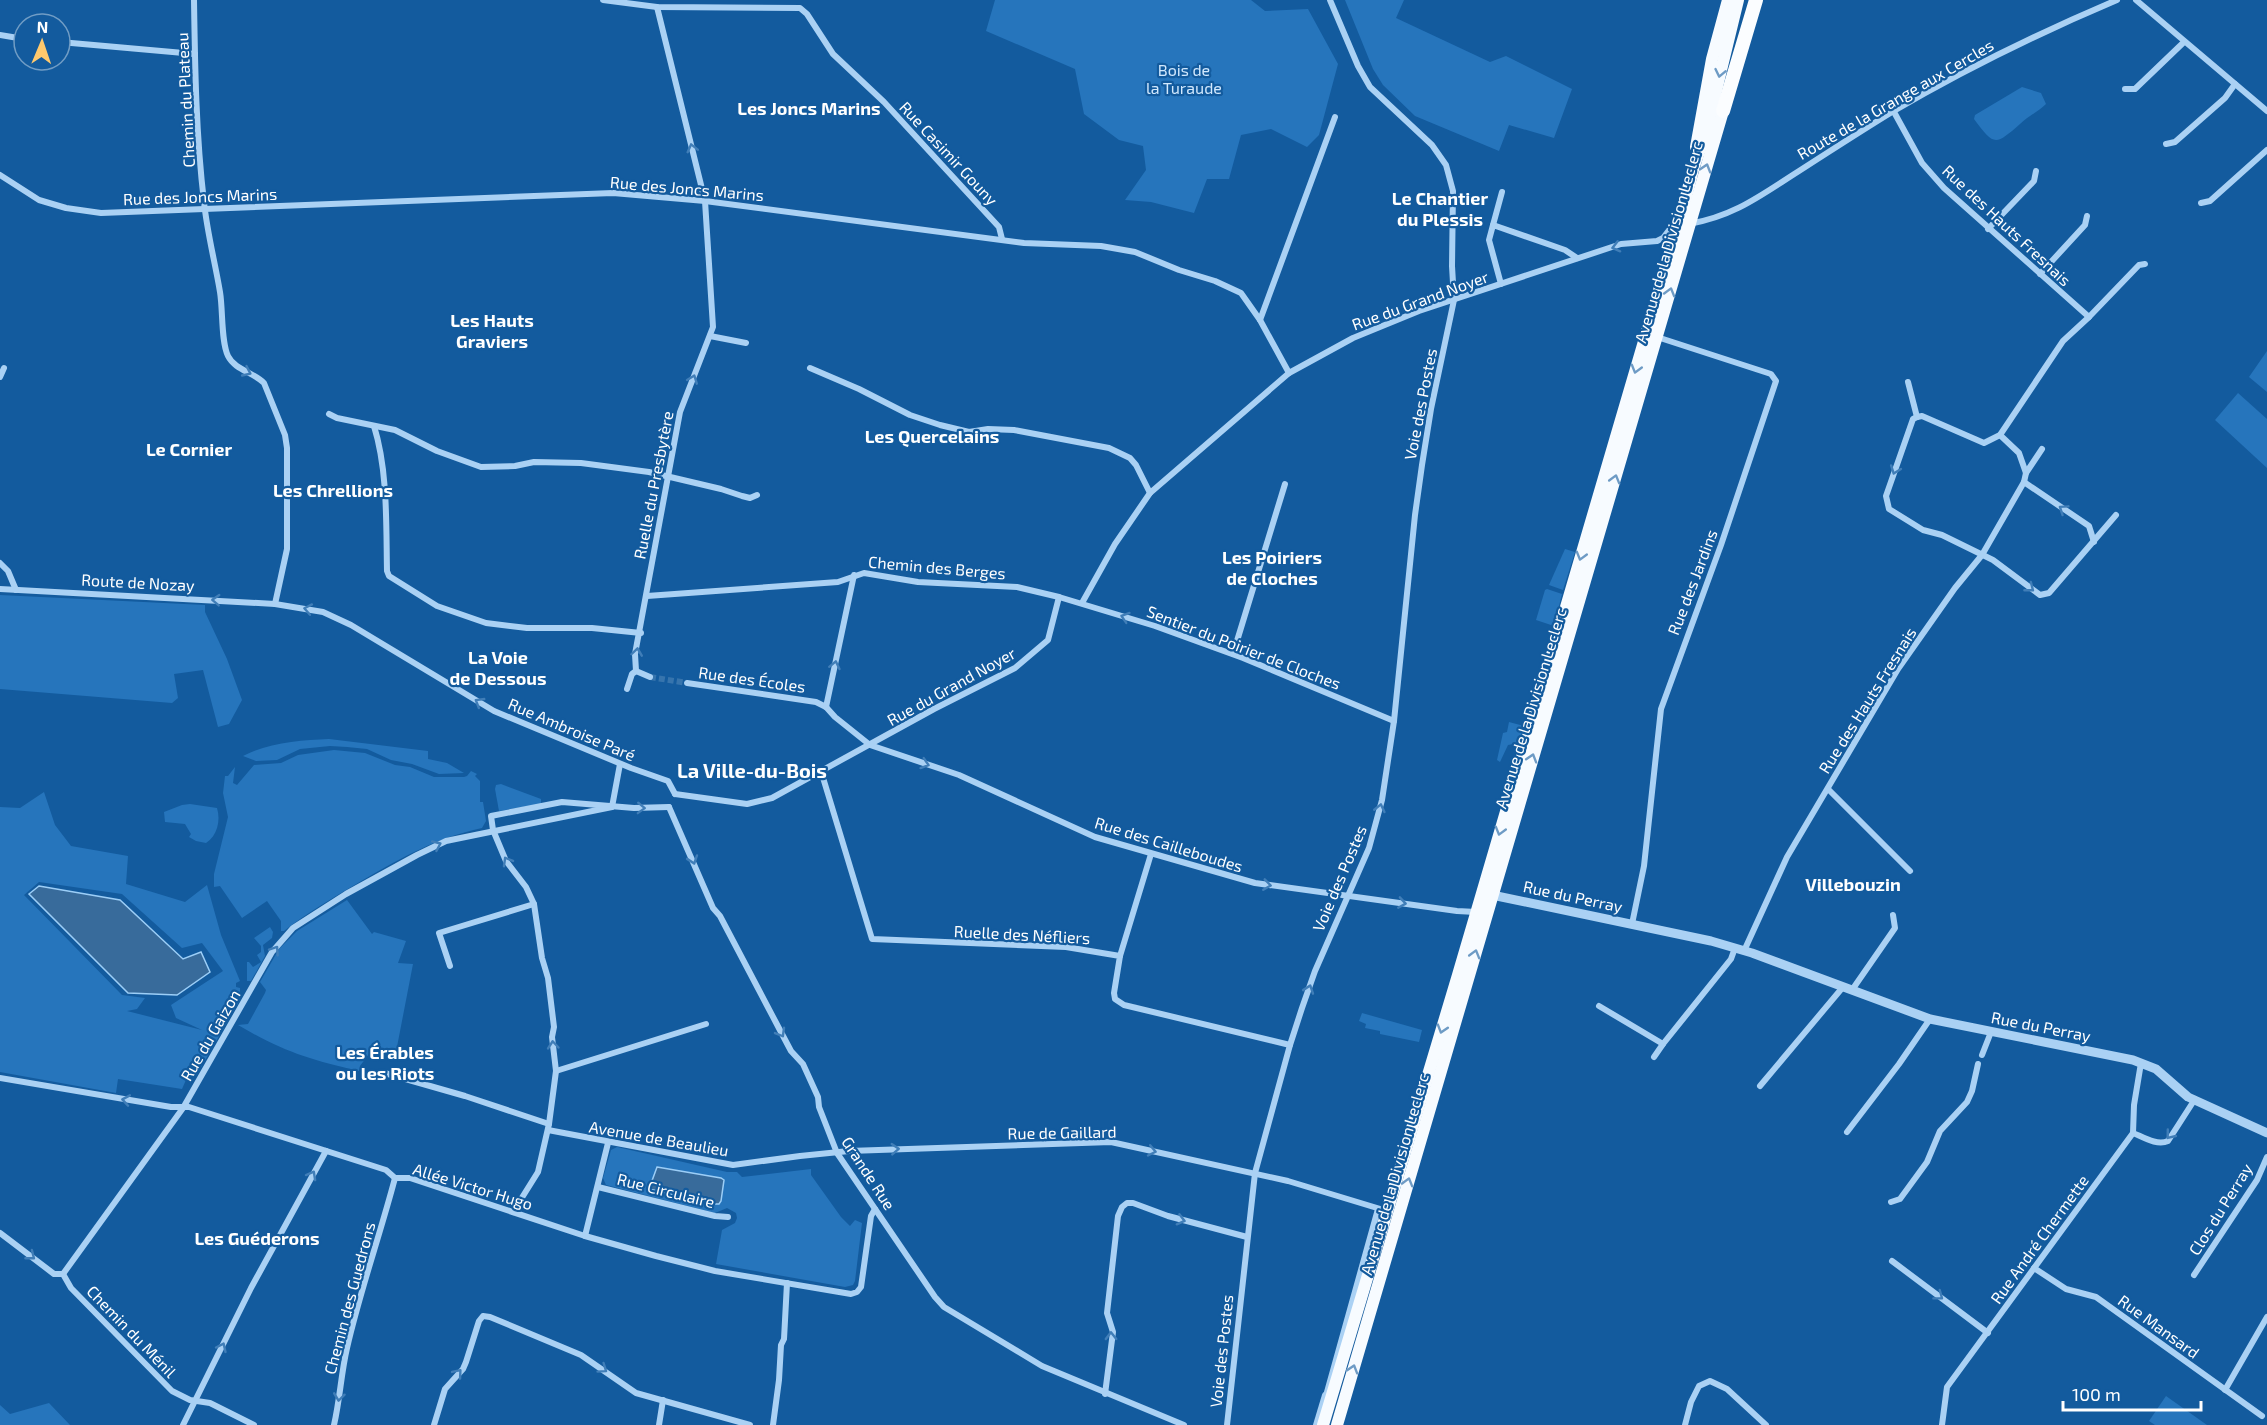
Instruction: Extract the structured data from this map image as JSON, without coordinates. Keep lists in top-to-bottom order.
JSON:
{
  "streets": {
    "highway": ["Avenue de la Division Leclerc"],
    "street": [
      "Route de la Grange aux Cercles",
      "Chemin du Plateau",
      "Rue Casimir Gouny",
      "Rue des Joncs Marins",
      "Rue des Hauts Fresnais",
      "Rue du Grand Noyer",
      "Voie des Postes",
      "Ruelle du Presbytère",
      "Chemin des Berges",
      "Route de Nozay",
      "Rue des Jardins",
      "Sentier du Poirier de Cloches",
      "Rue des Écoles",
      "Rue Ambroise Paré",
      "Rue des Cailleboudes",
      "Rue du Perray",
      "Ruelle des Néfliers",
      "Rue du Gaizon",
      "Rue de Gaillard",
      "Avenue de Beaulieu",
      "Grande Rue",
      "Allée Victor Hugo",
      "Rue Circulaire",
      "Clos du Perray",
      "Rue André Chermette",
      "Chemin des Guedrons",
      "Rue Mansard",
      "Chemin du Ménil"
    ]
  },
  "crossings": [
    ["Route de la Grange aux Cercles", "Rue des Hauts Fresnais"],
    ["Route de la Grange aux Cercles", "Avenue de la Division Leclerc"],
    ["Chemin du Plateau", "Rue des Joncs Marins"],
    ["Chemin du Plateau", "Route de Nozay"],
    ["Chemin du Plateau", "Rue Ambroise Paré"],
    ["Rue Casimir Gouny", "Rue des Joncs Marins"],
    ["Rue Casimir Gouny", "Ruelle du Presbytère"],
    ["Rue des Joncs Marins", "Rue du Grand Noyer"],
    ["Rue des Joncs Marins", "Ruelle du Presbytère"],
    ["Rue des Hauts Fresnais", "Rue du Perray"],
    ["Avenue de la Division Leclerc", "Rue du Grand Noyer"],
    ["Avenue de la Division Leclerc", "Rue des Jardins"],
    ["Avenue de la Division Leclerc", "Rue des Cailleboudes"],
    ["Avenue de la Division Leclerc", "Rue du Perray"],
    ["Avenue de la Division Leclerc", "Rue de Gaillard"],
    ["Rue du Grand Noyer", "Voie des Postes"],
    ["Rue du Grand Noyer", "Chemin des Berges"],
    ["Rue du Grand Noyer", "Sentier du Poirier de Cloches"],
    ["Rue du Grand Noyer", "Rue des Écoles"],
    ["Rue du Grand Noyer", "Rue Ambroise Paré"],
    ["Rue du Grand Noyer", "Rue des Cailleboudes"],
    ["Rue du Grand Noyer", "Ruelle des Néfliers"],
    ["Voie des Postes", "Sentier du Poirier de Cloches"],
    ["Voie des Postes", "Rue des Cailleboudes"],
    ["Voie des Postes", "Rue de Gaillard"],
    ["Ruelle du Presbytère", "Chemin des Berges"],
    ["Chemin des Berges", "Sentier du Poirier de Cloches"],
    ["Route de Nozay", "Rue Ambroise Paré"],
    ["Rue des Jardins", "Rue du Perray"],
    ["Rue des Écoles", "Rue des Cailleboudes"],
    ["Rue du Gaizon", "Grande Rue"],
    ["Rue du Gaizon", "Allée Victor Hugo"],
    ["Rue du Gaizon", "Chemin du Ménil"],
    ["Rue de Gaillard", "Avenue de Beaulieu"],
    ["Rue de Gaillard", "Grande Rue"],
    ["Avenue de Beaulieu", "Grande Rue"],
    ["Grande Rue", "Allée Victor Hugo"],
    ["Allée Victor Hugo", "Chemin des Guedrons"],
    ["Rue André Chermette", "Rue Mansard"]
  ],
  "one_way": [
    "Chemin du Plateau",
    "Ruelle du Presbytère",
    "Route de Nozay",
    "Sentier du Poirier de Cloches",
    "Rue Ambroise Paré",
    "Rue des Cailleboudes",
    "Rue du Gaizon",
    "Rue de Gaillard",
    "Grande Rue",
    "Chemin des Guedrons"
  ],
  "districts": [
    "Les Joncs Marins",
    "Le Chantier du Plessis",
    "Les Hauts Graviers",
    "Les Quercelains",
    "Le Cornier",
    "Les Chrellions",
    "Les Poiriers de Cloches",
    "La Voie de Dessous",
    "La Ville-du-Bois",
    "Villebouzin",
    "Les Érables ou les Riots",
    "Les Guéderons"
  ],
  "parks": ["Bois de la Turaude"],
  "scale_bar": "100 m",
  "north": "top"
}
